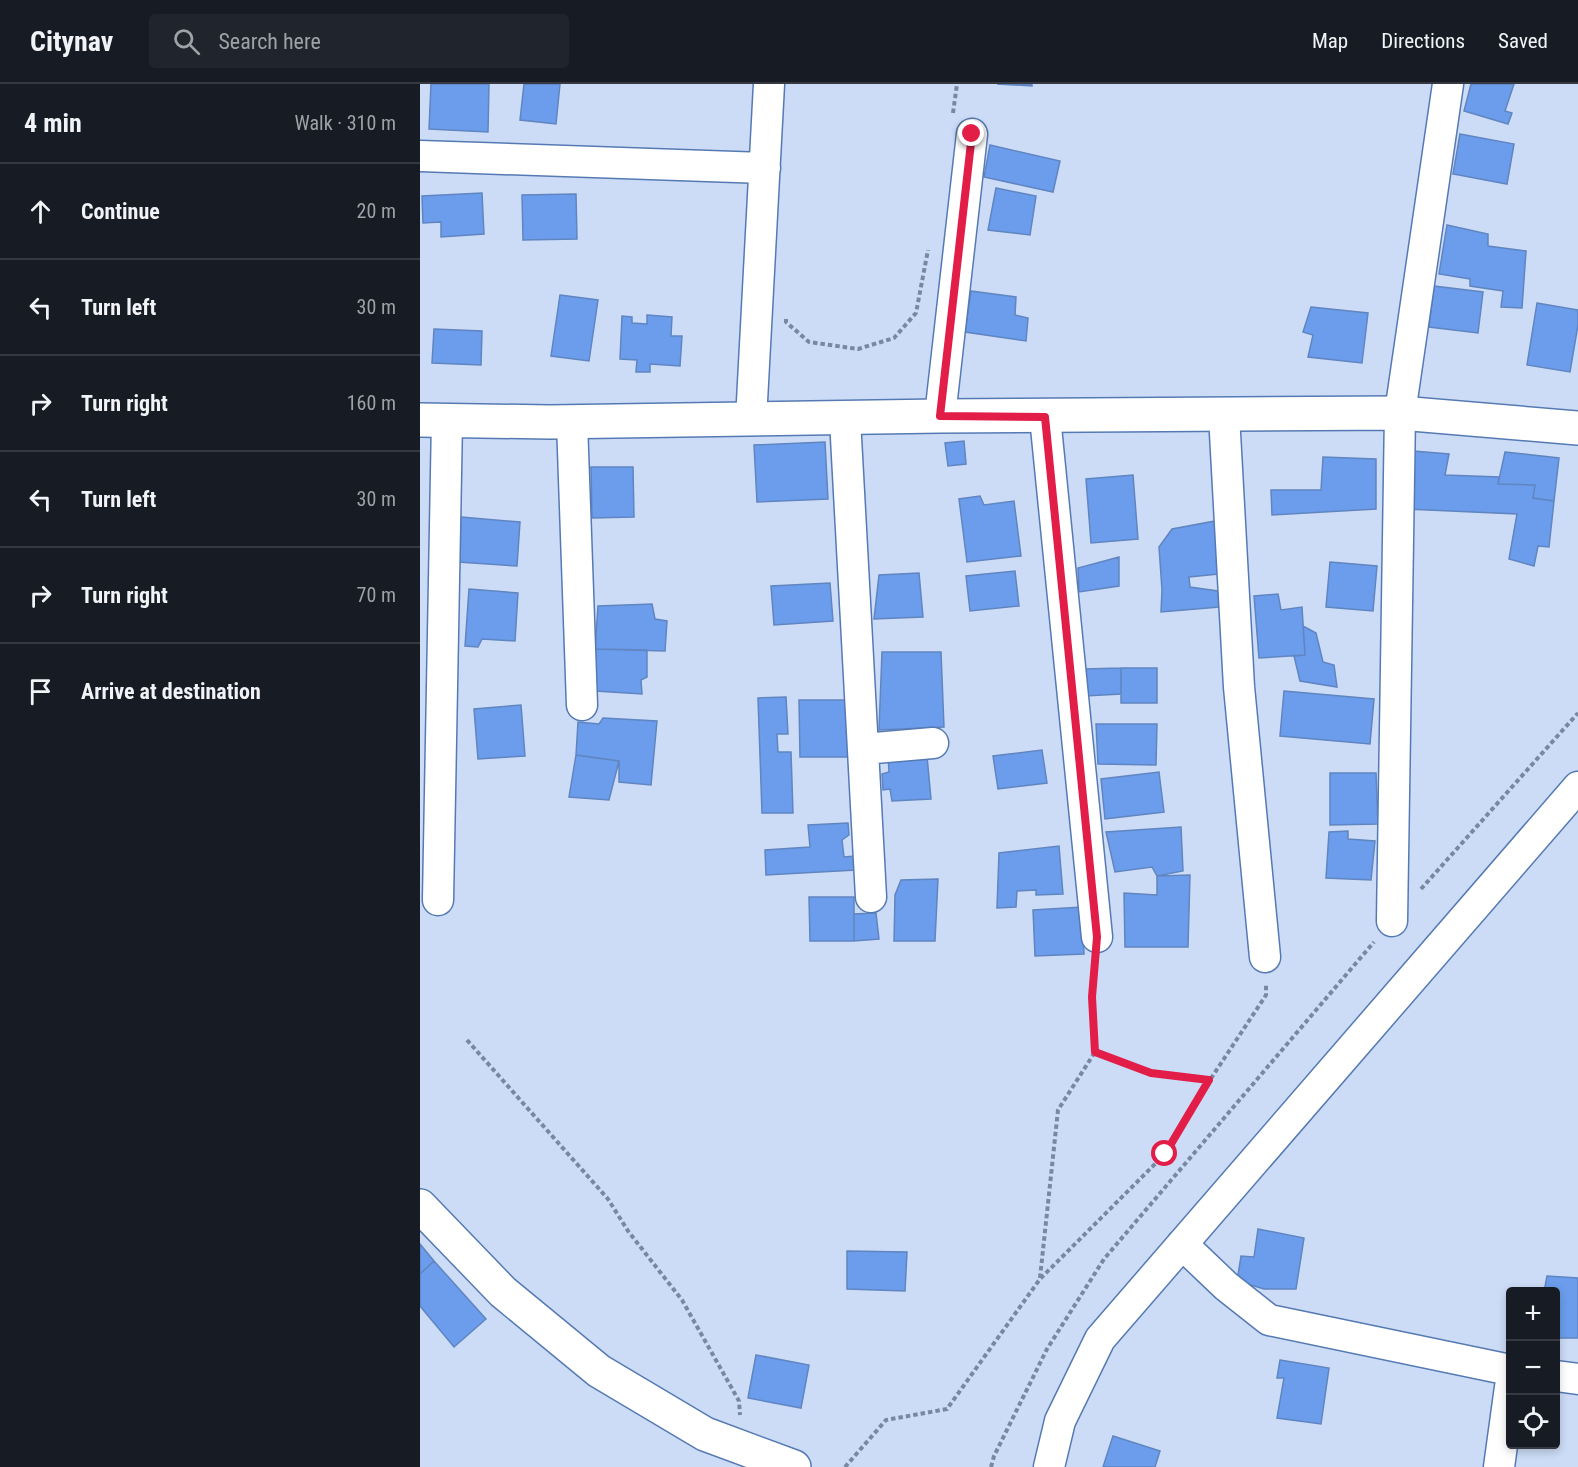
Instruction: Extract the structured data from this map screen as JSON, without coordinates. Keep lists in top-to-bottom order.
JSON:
{
  "page": {
    "header": "Citynav",
    "search": "Search here",
    "nav": ["Map", "Directions", "Saved"],
    "heading": ["4 min", "Walk · 310 m"],
    "list": [
      ["Continue", "20 m"],
      ["Turn left", "30 m"],
      ["Turn right", "160 m"],
      ["Turn left", "30 m"],
      ["Turn right", "70 m"],
      "Arrive at destination"
    ],
    "map_buttons": ["+", "−"]
  }
}
